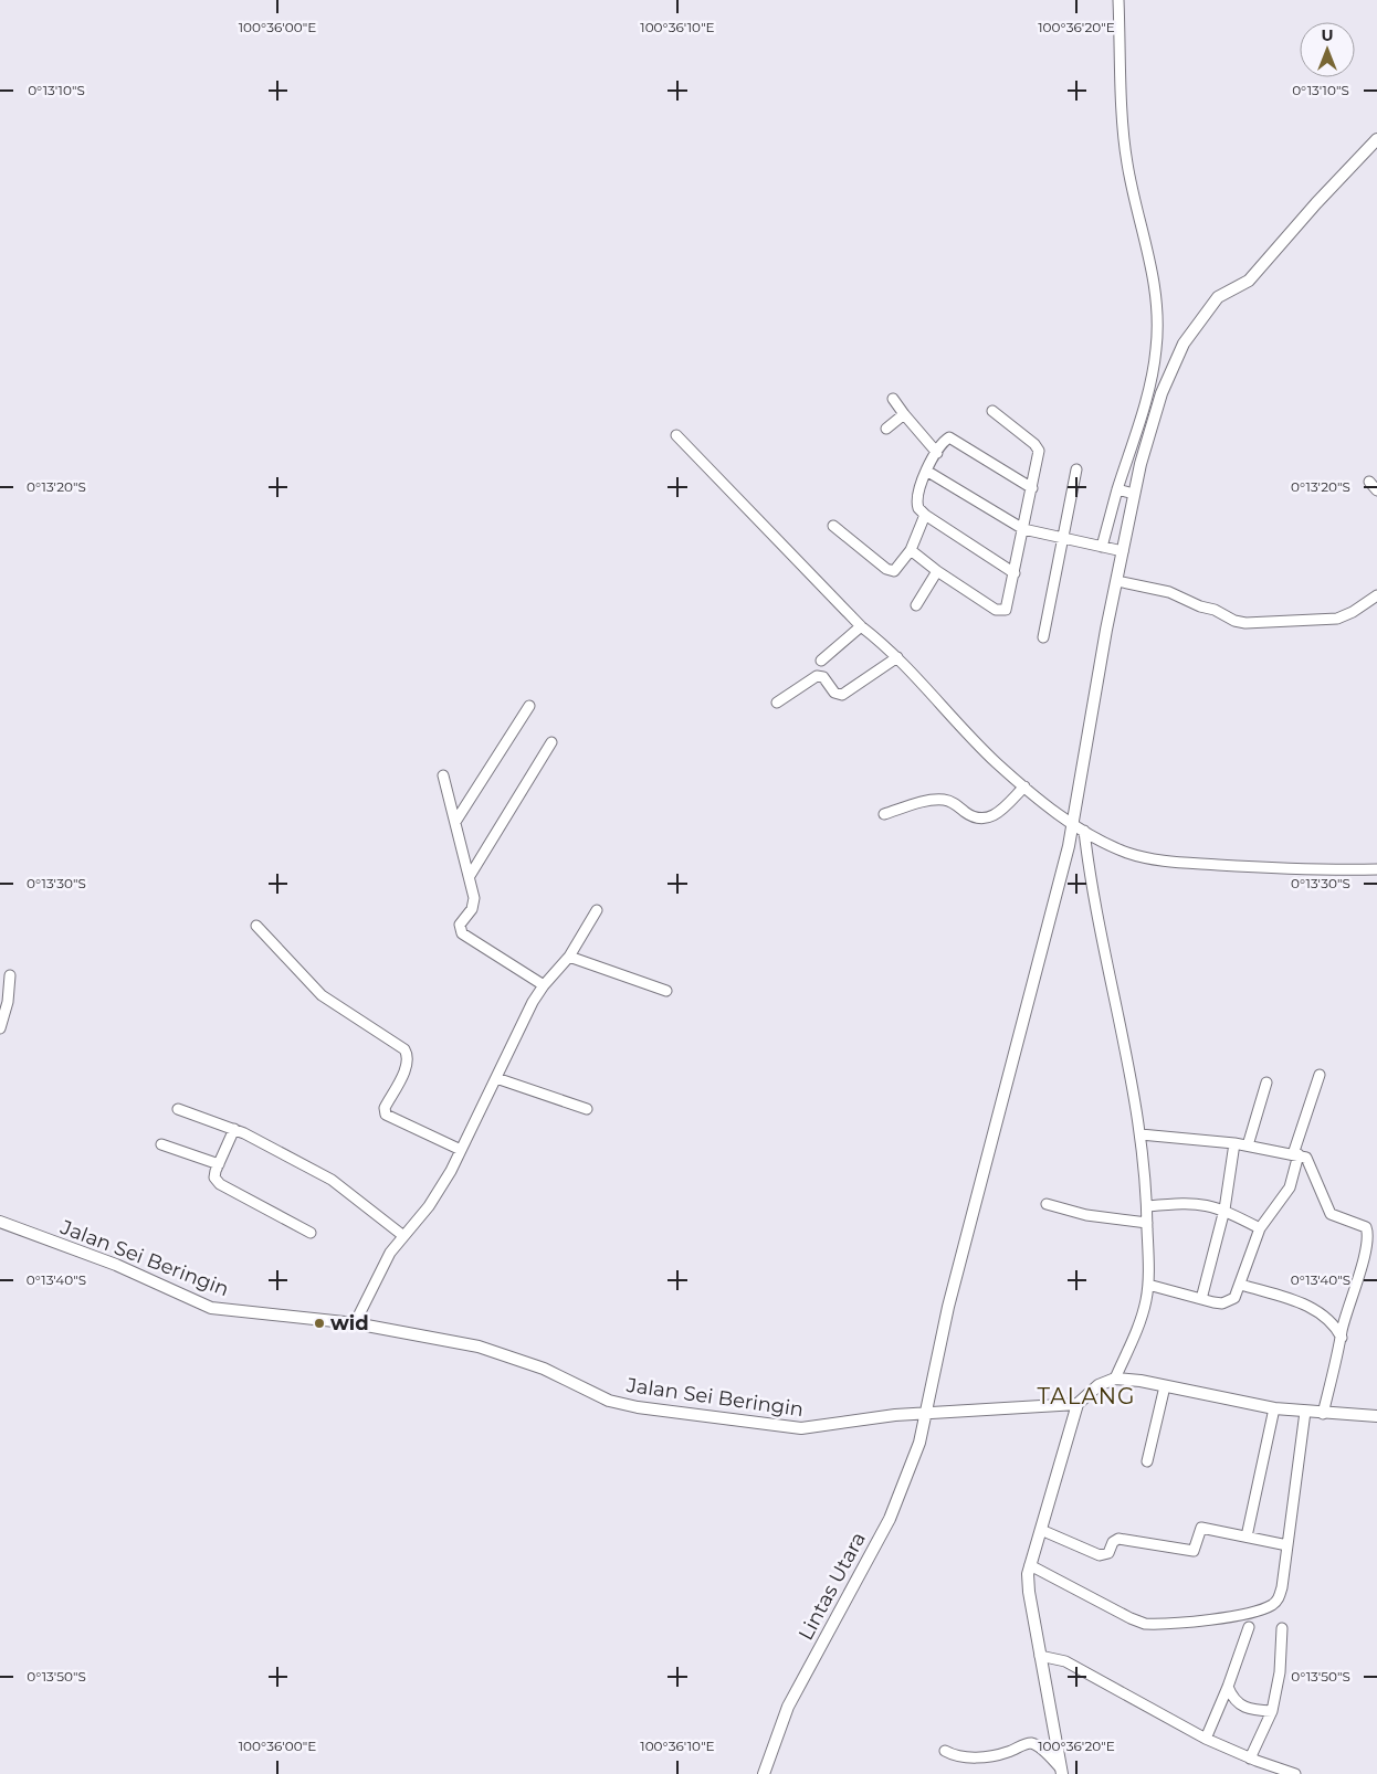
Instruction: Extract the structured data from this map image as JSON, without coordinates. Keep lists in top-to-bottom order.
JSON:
{
  "streets": {
    "street": ["Jalan Sei Beringin", "Lintas Utara"]
  },
  "crossings": [
    ["Jalan Sei Beringin", "Lintas Utara"]
  ],
  "districts": ["TALANG"],
  "places": ["wid"],
  "north": "top",
  "coordinates": [
    "100°36'00\"E",
    "100°36'10\"E",
    "100°36'20\"E",
    "0°13'10\"S",
    "0°13'20\"S",
    "0°13'30\"S",
    "0°13'40\"S",
    "0°13'50\"S"
  ]
}
